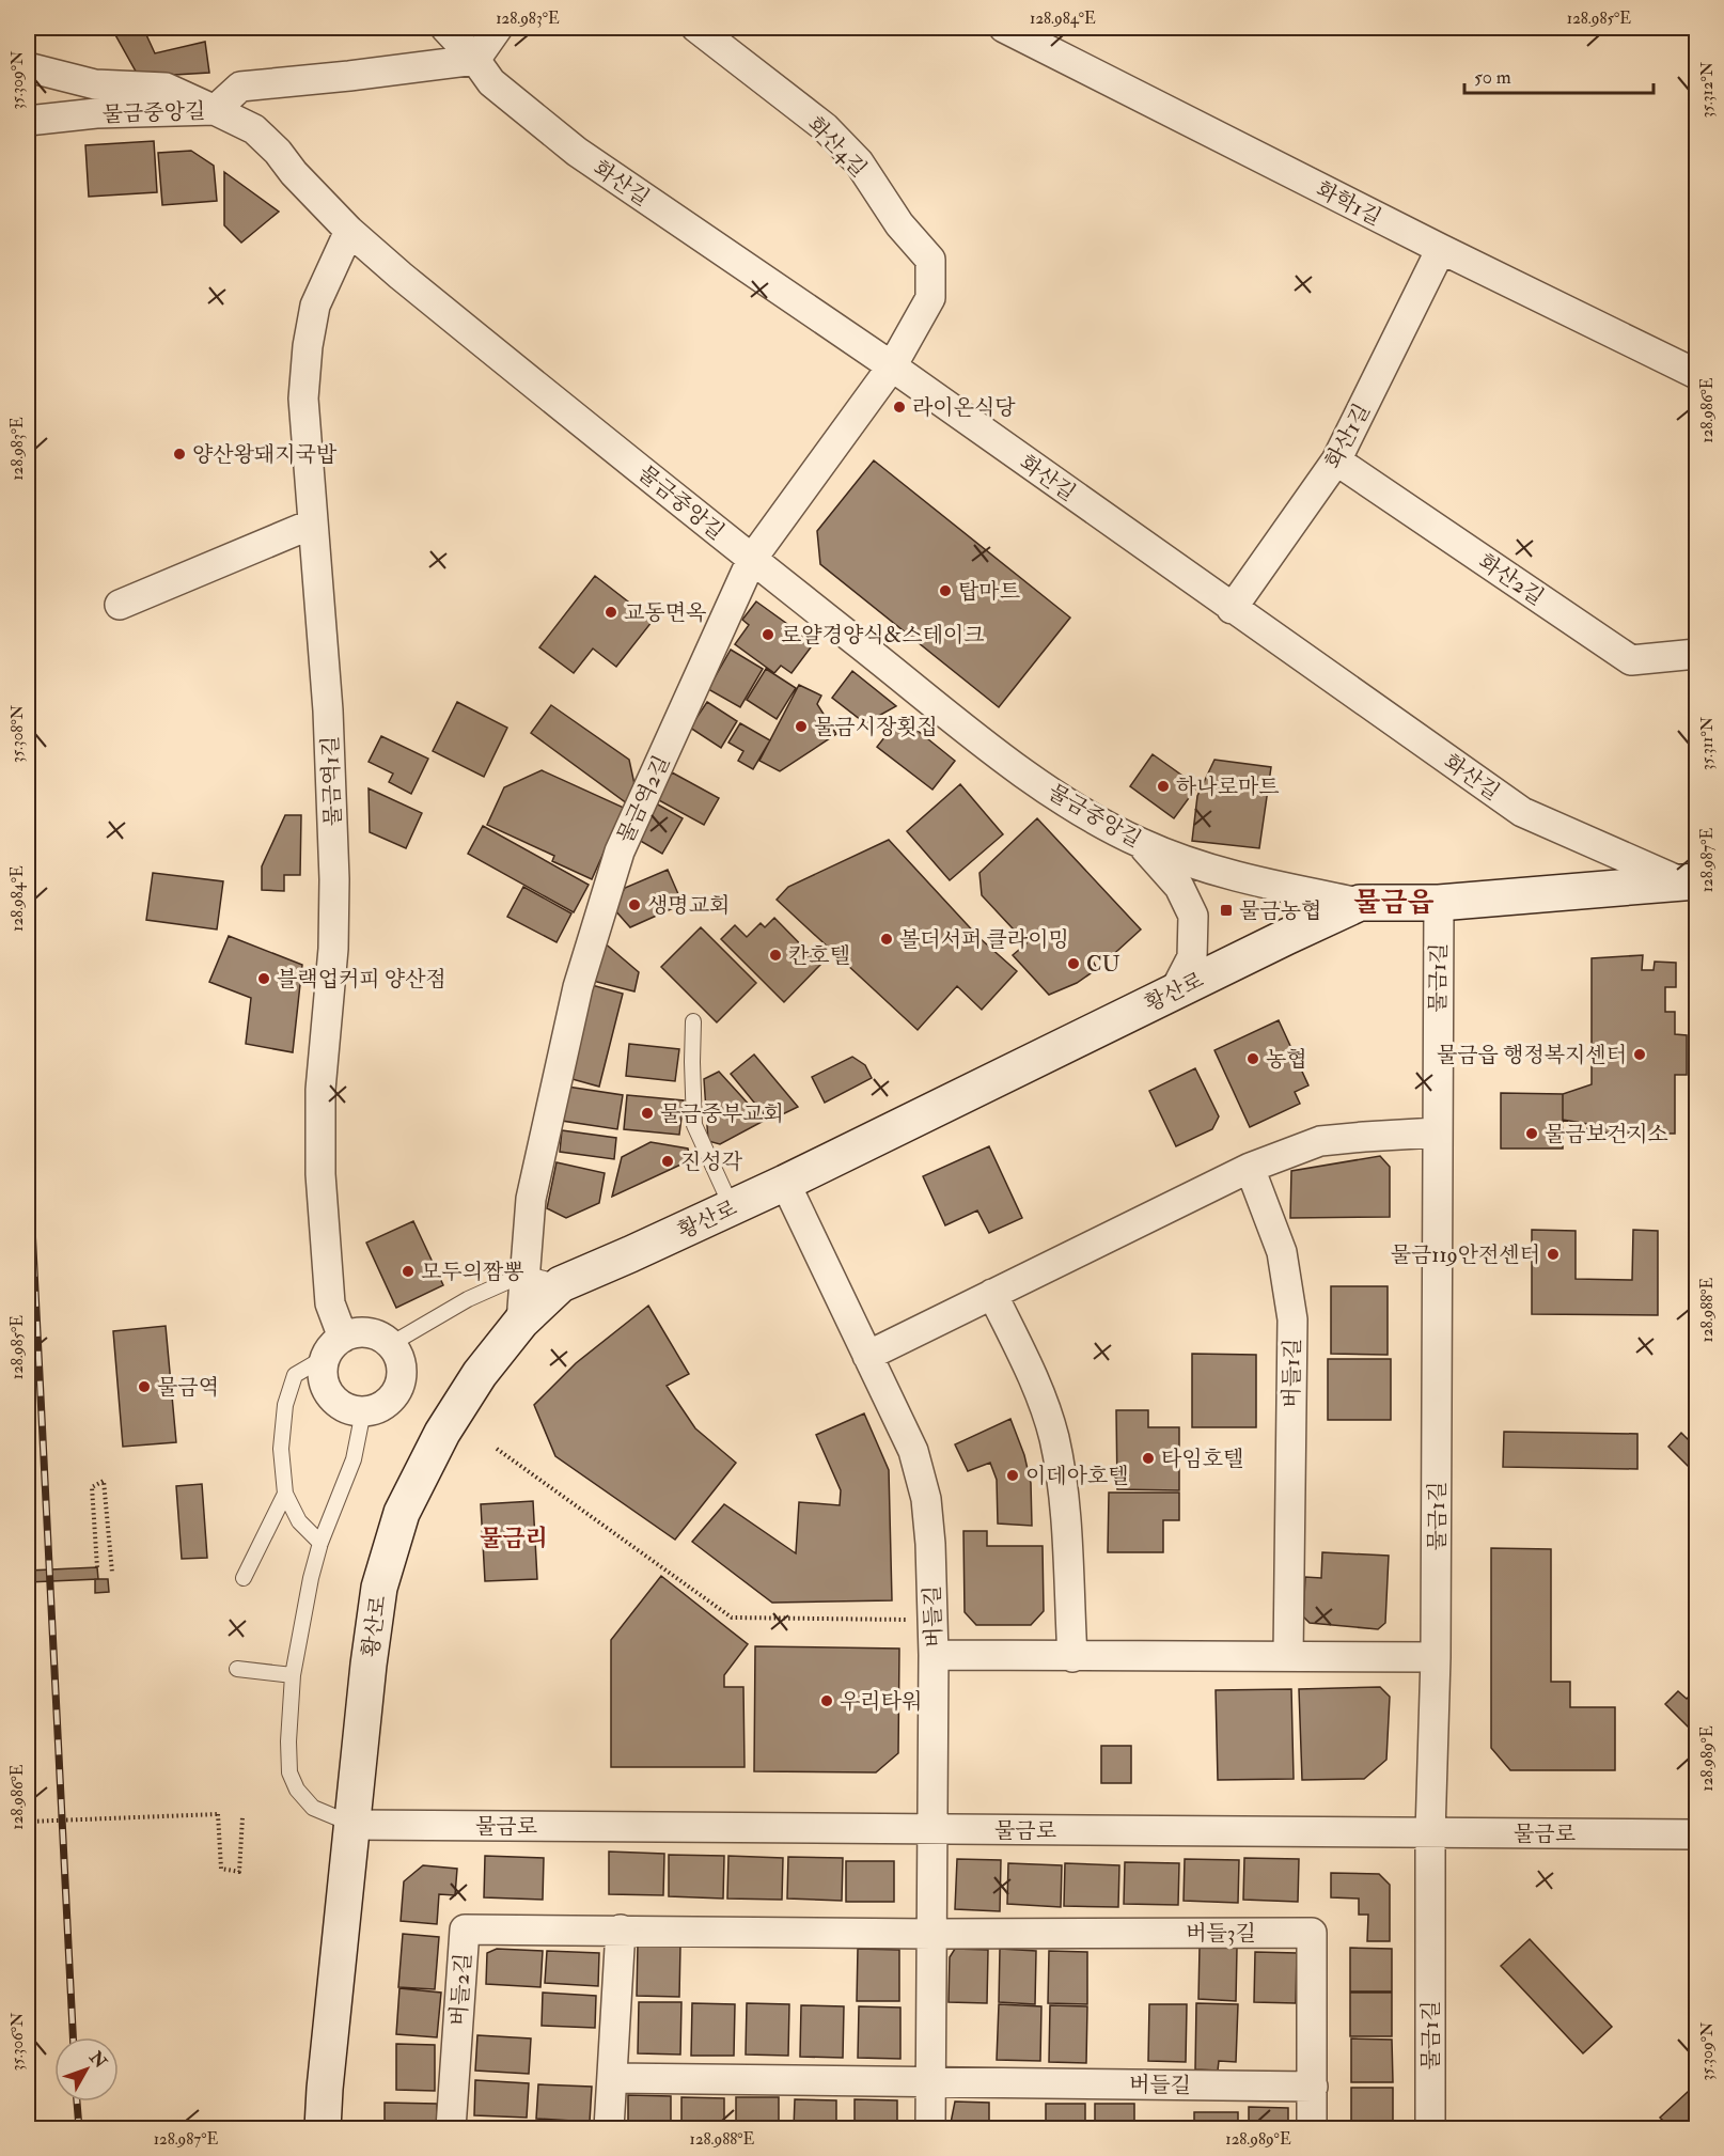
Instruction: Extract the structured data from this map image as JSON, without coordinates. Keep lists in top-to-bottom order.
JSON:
{
  "streets": {
    "main road": ["황산로"],
    "street": [
      "물금중앙길",
      "화산4길",
      "화산길",
      "화학1길",
      "화산1길",
      "화산2길",
      "물금역1길",
      "물금역2길",
      "물금1길",
      "버들1길",
      "버들길",
      "물금로",
      "버들3길",
      "버들2길"
    ]
  },
  "crossings": [
    ["물금중앙길", "물금역1길"],
    ["물금중앙길", "물금역2길"],
    ["물금중앙길", "황산로"],
    ["화산4길", "물금역2길"],
    ["화산길", "화산1길"],
    ["화산길", "물금역2길"],
    ["화산길", "황산로"],
    ["화학1길", "화산1길"],
    ["화산1길", "화산2길"],
    ["물금역2길", "황산로"],
    ["물금1길", "황산로"],
    ["물금1길", "물금로"],
    ["황산로", "버들길"],
    ["황산로", "물금로"],
    ["버들길", "물금로"],
    ["버들길", "버들3길"],
    ["버들길", "버들2길"],
    ["버들3길", "버들2길"]
  ],
  "districts": ["물금읍", "물금리"],
  "places": {
    "other": [
      "라이온식당",
      "양산왕돼지국밥",
      "탑마트",
      "교동면옥",
      "로얄경양식&스테이크",
      "물금시장횟집",
      "하나로마트",
      "생명교회",
      "볼더서퍼 클라이밍",
      "칸호텔",
      "CU",
      "블랙업커피 양산점",
      "물금읍 행정복지센터",
      "농협",
      "물금중부교회",
      "물금보건지소",
      "진성각",
      "물금119안전센터",
      "모두의짬뽕",
      "물금역",
      "타임호텔",
      "이데아호텔",
      "우리타워"
    ],
    "transit": ["물금농협"]
  },
  "scale_bar": "50 m",
  "north": "top right",
  "coordinates": [
    "128.983°E",
    "128.984°E",
    "128.985°E",
    "35.309°N",
    "35.312°N",
    "128.986°E",
    "35.308°N",
    "35.311°N",
    "128.987°E",
    "128.988°E",
    "128.989°E",
    "35.306°N"
  ]
}
